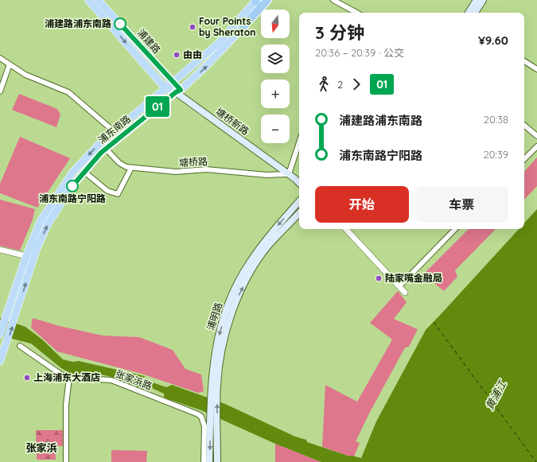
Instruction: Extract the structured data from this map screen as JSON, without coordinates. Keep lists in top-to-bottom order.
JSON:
{
  "streets": {
    "main road": [
      "浦建路",
      "塘桥新路",
      "浦东南路",
      "浦明路"
    ],
    "street": ["塘桥路", "张家浜路"]
  },
  "crossings": [
    ["浦建路", "塘桥新路"],
    ["浦建路", "浦东南路"],
    ["塘桥新路", "浦东南路"],
    ["塘桥新路", "塘桥路"],
    ["浦东南路", "塘桥路"]
  ],
  "districts": ["张家浜"],
  "water": ["黄浦江"],
  "places": [
    "浦建路浦东南路",
    "Four Points by Sheraton",
    "由由",
    "浦东南路宁阳路",
    "陆家嘴金融局",
    "上海浦东大酒店"
  ],
  "lines": ["bus line 01"],
  "north": "bottom",
  "page": {
    "on_map": "01",
    "map_buttons": ["+", "−"],
    "heading": ["3 分钟", "20:36 – 20:39 · 公交", "¥9.60"],
    "legs": ["2", "01"],
    "list": [
      {
        "name": "浦建路浦东南路",
        "value": "20:38"
      },
      {
        "name": "浦东南路宁阳路",
        "value": "20:39"
      }
    ],
    "buttons": ["开始", "车票"]
  }
}
